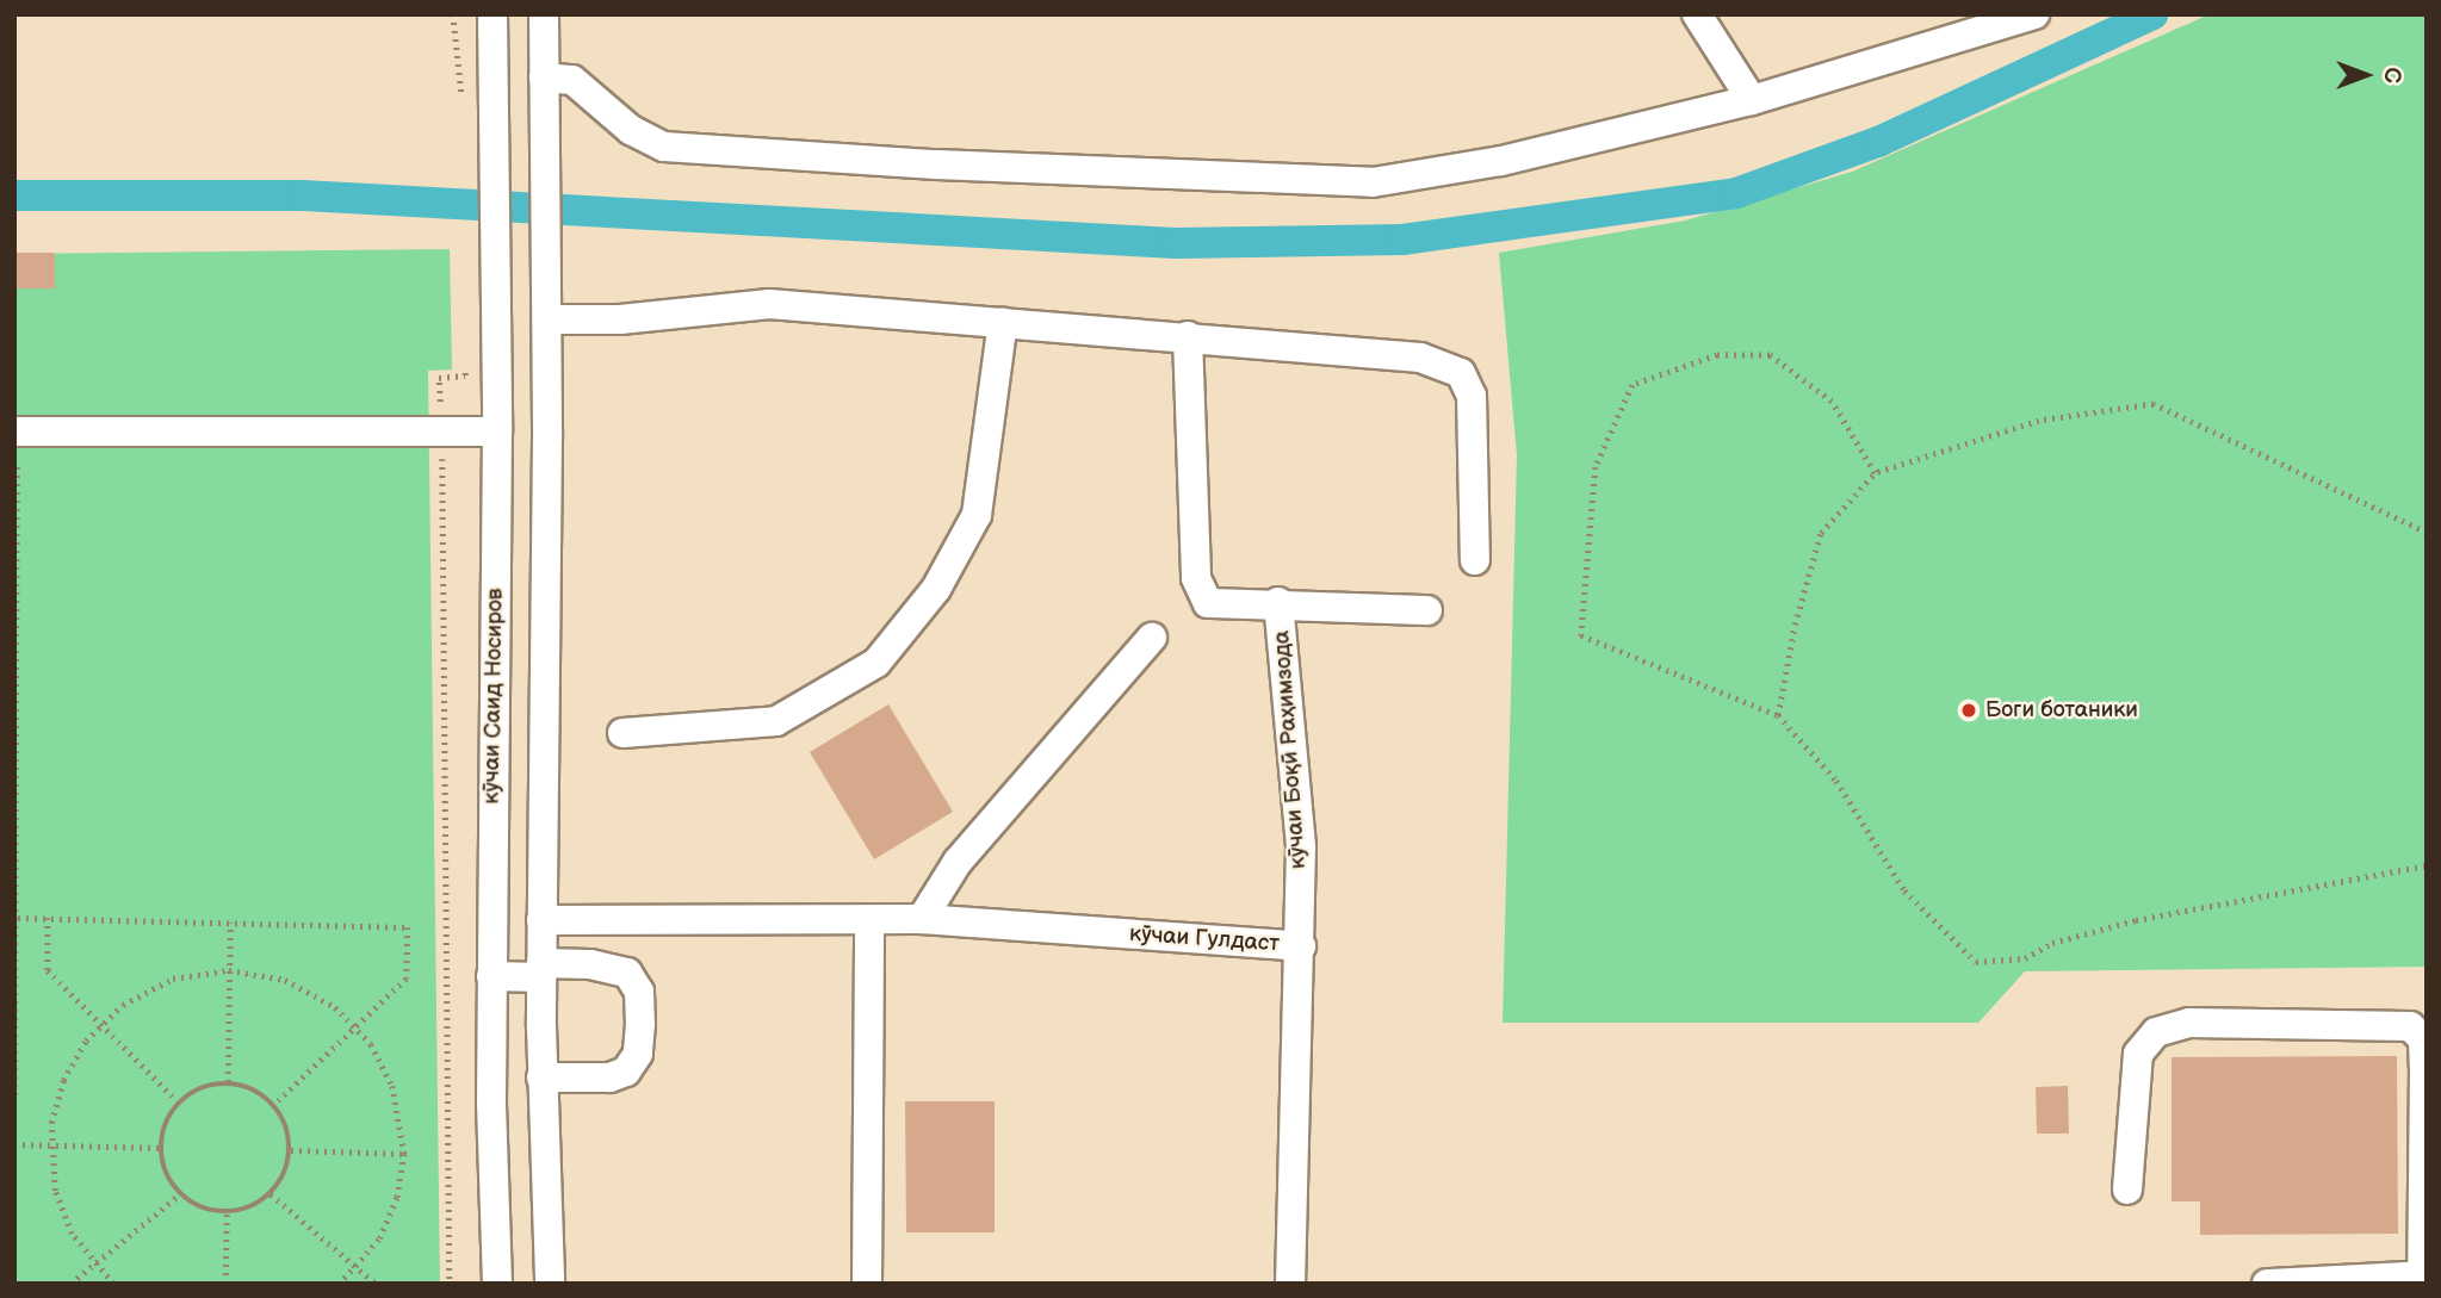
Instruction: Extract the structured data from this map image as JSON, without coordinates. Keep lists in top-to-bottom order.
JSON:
{
  "streets": {
    "street": ["кӯчаи Саид Носиров", "кӯчаи Боқӣ Раҳимзода", "кӯчаи Гулдаст"]
  },
  "crossings": [
    ["кӯчаи Боқӣ Раҳимзода", "кӯчаи Гулдаст"]
  ],
  "places": ["Боги ботаники"],
  "north": "right"
}
